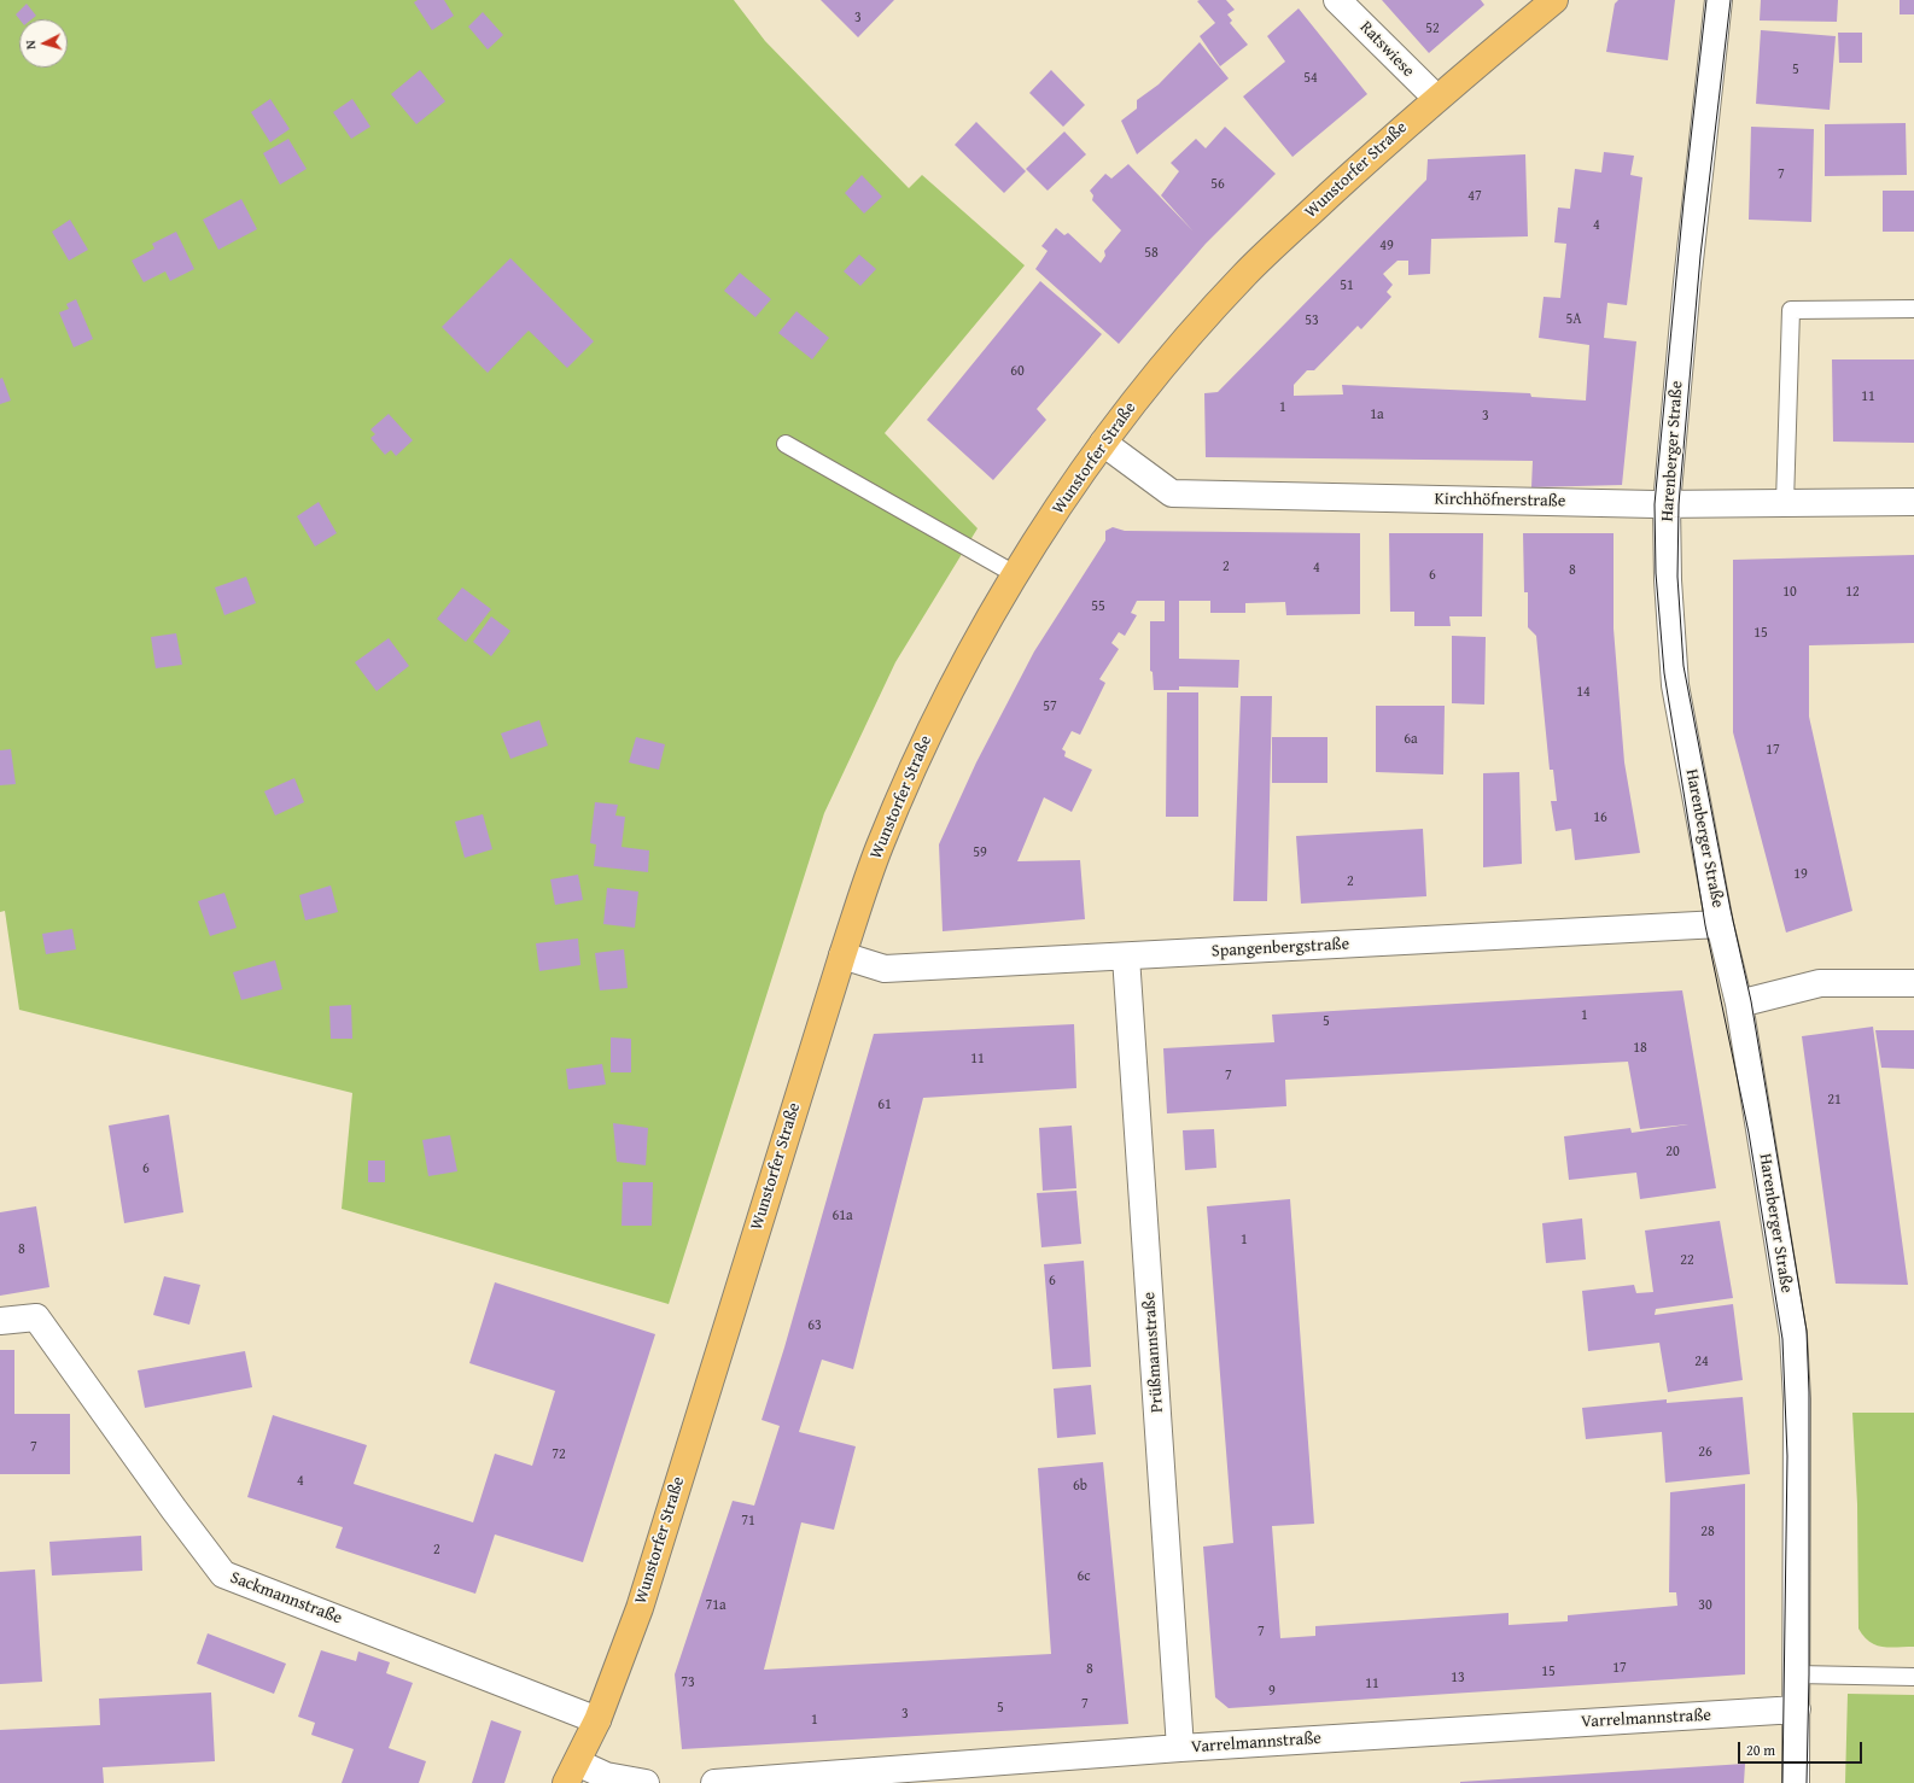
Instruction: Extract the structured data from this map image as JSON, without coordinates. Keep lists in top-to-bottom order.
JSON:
{
  "streets": {
    "main road": ["Wunstorfer Straße"],
    "street": [
      "Ratswiese",
      "Harenberger Straße",
      "Kirchhöfnerstraße",
      "Spangenbergstraße",
      "Prüßmannstraße",
      "Sackmannstraße",
      "Varrelmannstraße"
    ]
  },
  "crossings": [
    ["Ratswiese", "Wunstorfer Straße"],
    ["Wunstorfer Straße", "Kirchhöfnerstraße"],
    ["Wunstorfer Straße", "Spangenbergstraße"],
    ["Wunstorfer Straße", "Sackmannstraße"],
    ["Harenberger Straße", "Kirchhöfnerstraße"],
    ["Harenberger Straße", "Spangenbergstraße"],
    ["Harenberger Straße", "Varrelmannstraße"],
    ["Spangenbergstraße", "Prüßmannstraße"],
    ["Prüßmannstraße", "Varrelmannstraße"]
  ],
  "house_numbers": [
    "3",
    "52",
    "5",
    "54",
    "7",
    "56",
    "47",
    "4",
    "49",
    "58",
    "51",
    "5A",
    "53",
    "60",
    "11",
    "1",
    "1a",
    "3",
    "2",
    "4",
    "8",
    "6",
    "10",
    "12",
    "55",
    "15",
    "14",
    "57",
    "6a",
    "17",
    "16",
    "59",
    "19",
    "2",
    "1",
    "5",
    "18",
    "11",
    "7",
    "21",
    "61",
    "20",
    "6",
    "61a",
    "1",
    "8",
    "22",
    "6",
    "63",
    "24",
    "7",
    "26",
    "72",
    "4",
    "6b",
    "71",
    "28",
    "2",
    "6c",
    "71a",
    "30",
    "7",
    "17",
    "8",
    "15",
    "13",
    "73",
    "11",
    "9",
    "7",
    "5",
    "3",
    "1"
  ],
  "scale_bar": "20 m",
  "north": "left"
}
